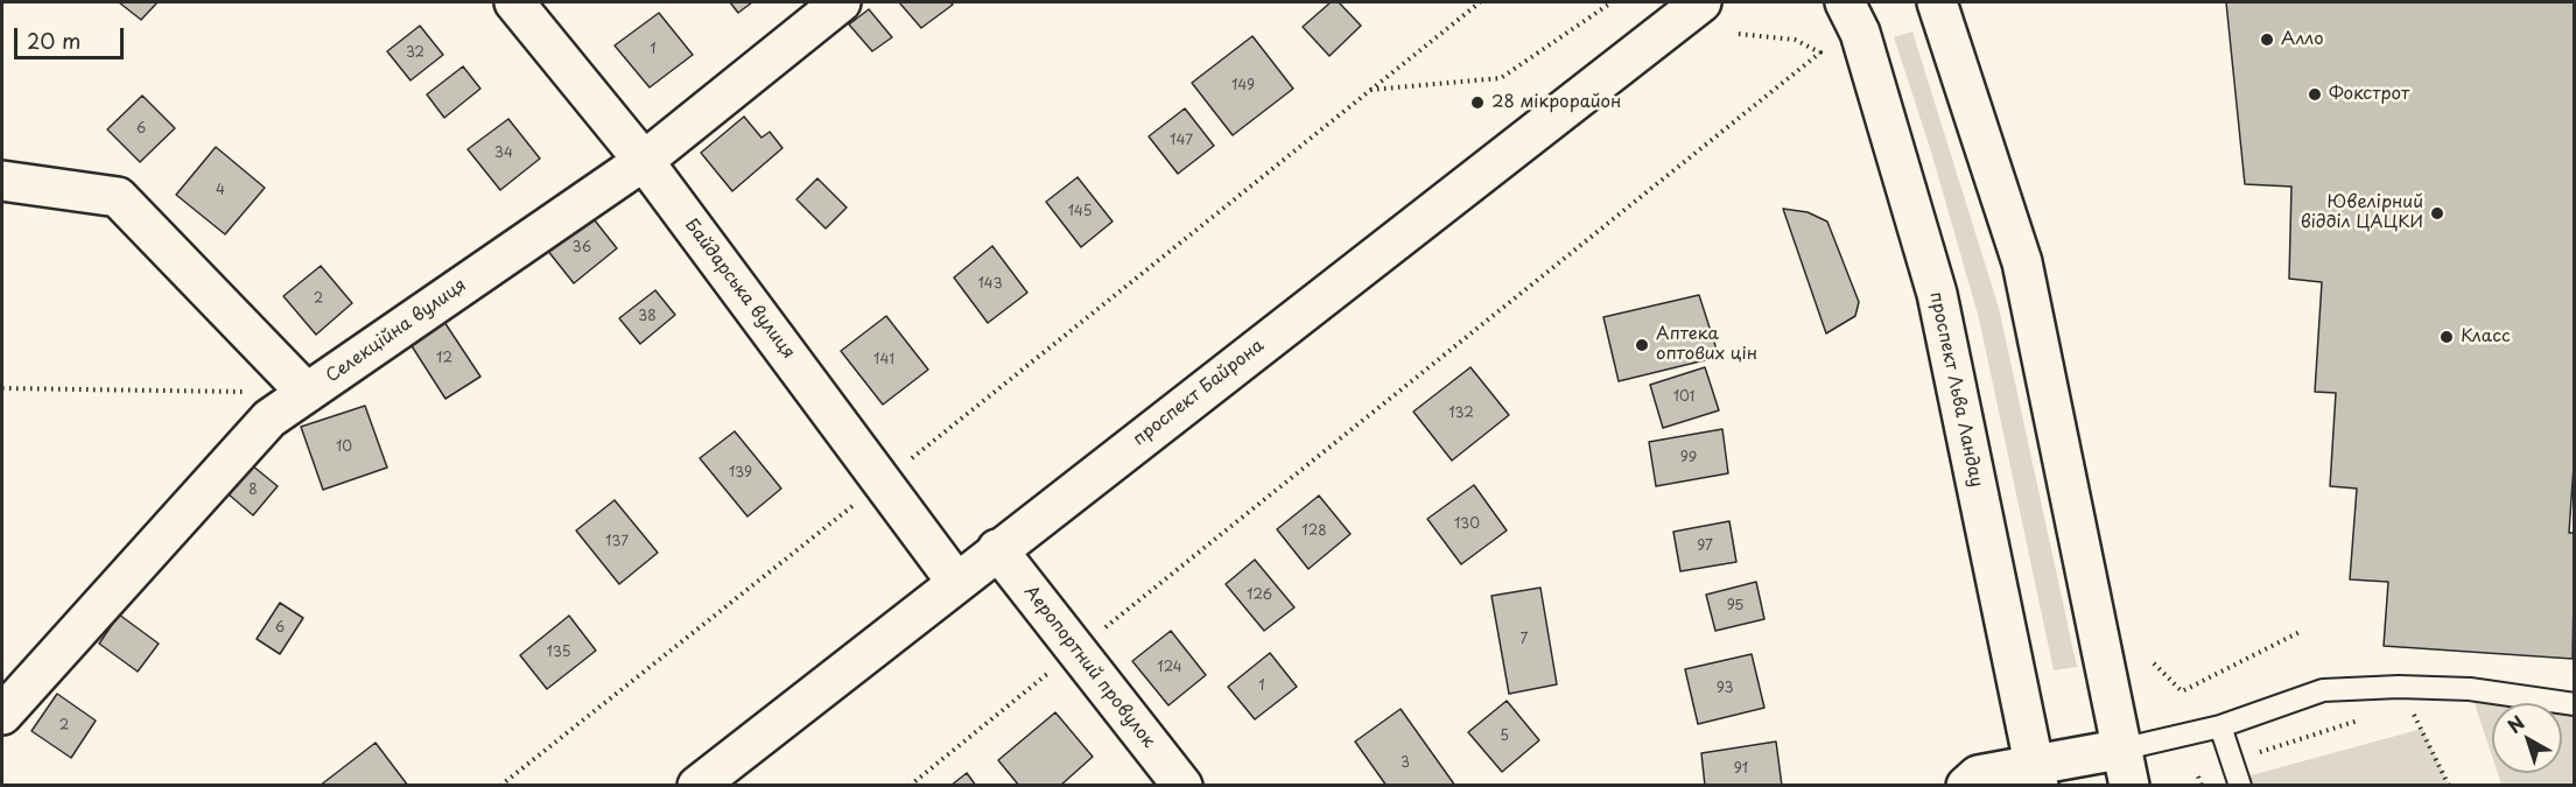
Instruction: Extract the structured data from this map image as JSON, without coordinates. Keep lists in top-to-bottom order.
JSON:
{
  "streets": {
    "main road": [
      "Байдарська вулиця",
      "Селекційна вулиця",
      "проспект Льва Ландау",
      "проспект Байрона",
      "Аеропортний провулок"
    ]
  },
  "crossings": [
    ["Байдарська вулиця", "Селекційна вулиця"],
    ["Байдарська вулиця", "проспект Байрона"],
    ["проспект Байрона", "Аеропортний провулок"]
  ],
  "places": [
    "Алло",
    "Фокстрот",
    "28 мікрорайон",
    "Ювелірний відділ ЦАЦКИ",
    "Класс",
    "Аптека оптових цін"
  ],
  "house_numbers": [
    "1",
    "32",
    "149",
    "6",
    "147",
    "34",
    "4",
    "145",
    "36",
    "143",
    "2",
    "38",
    "12",
    "141",
    "101",
    "132",
    "10",
    "99",
    "139",
    "8",
    "130",
    "128",
    "137",
    "97",
    "126",
    "95",
    "6",
    "7",
    "135",
    "124",
    "1",
    "93",
    "2",
    "5",
    "3",
    "91"
  ],
  "scale_bar": "20 m",
  "north": "top left"
}
